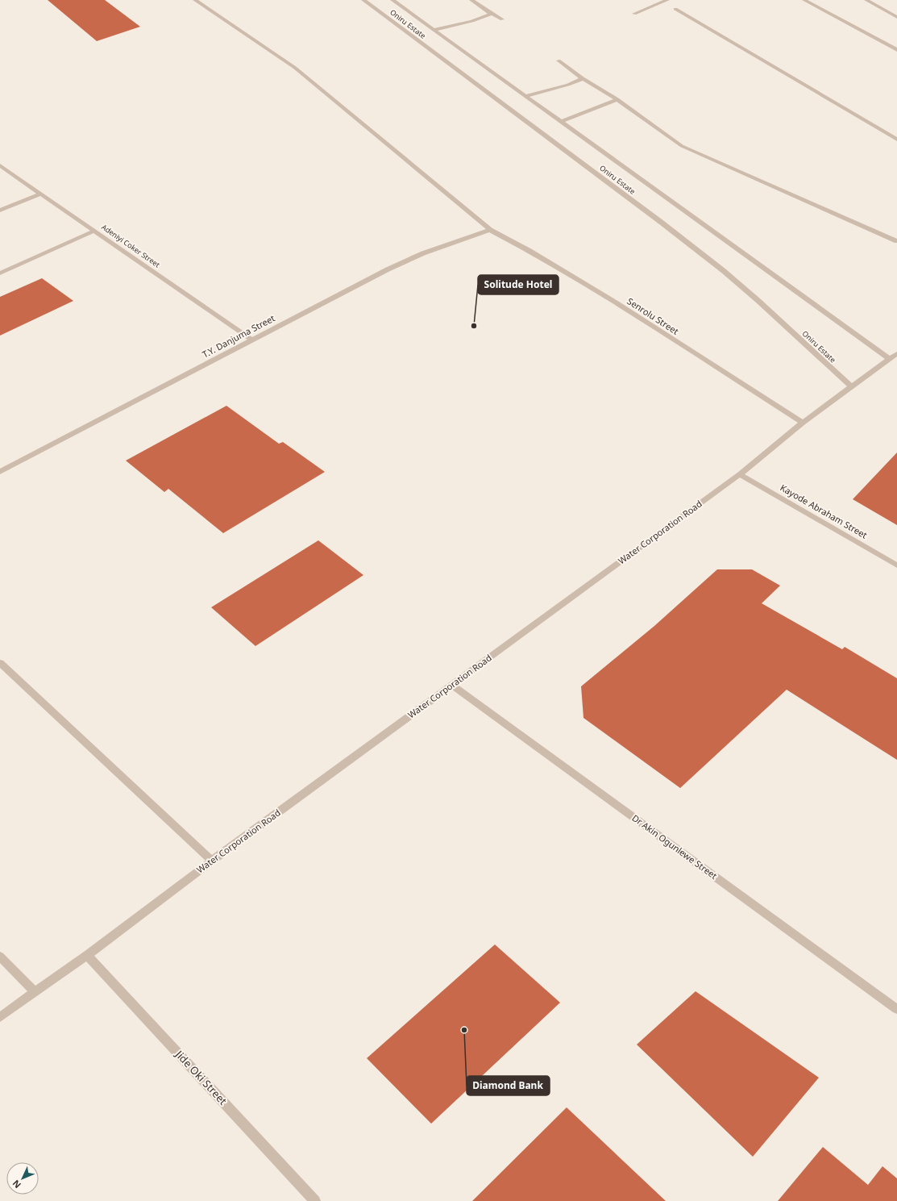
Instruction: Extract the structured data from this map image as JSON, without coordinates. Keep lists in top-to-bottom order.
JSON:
{
  "streets": {
    "street": [
      "Oniru Estate",
      "Adeniyi Coker Street",
      "Senrolu Street",
      "T.Y. Danjuma Street",
      "Kayode Abraham Street",
      "Water Corporation Road",
      "Dr Akin Ogunlewe Street",
      "Jide Oki Street"
    ]
  },
  "crossings": [
    ["Oniru Estate", "Water Corporation Road"],
    ["Adeniyi Coker Street", "T.Y. Danjuma Street"],
    ["Senrolu Street", "T.Y. Danjuma Street"],
    ["Senrolu Street", "Water Corporation Road"],
    ["Kayode Abraham Street", "Water Corporation Road"],
    ["Water Corporation Road", "Dr Akin Ogunlewe Street"],
    ["Water Corporation Road", "Jide Oki Street"]
  ],
  "places": ["Solitude Hotel", "Diamond Bank"],
  "north": "bottom left"
}
